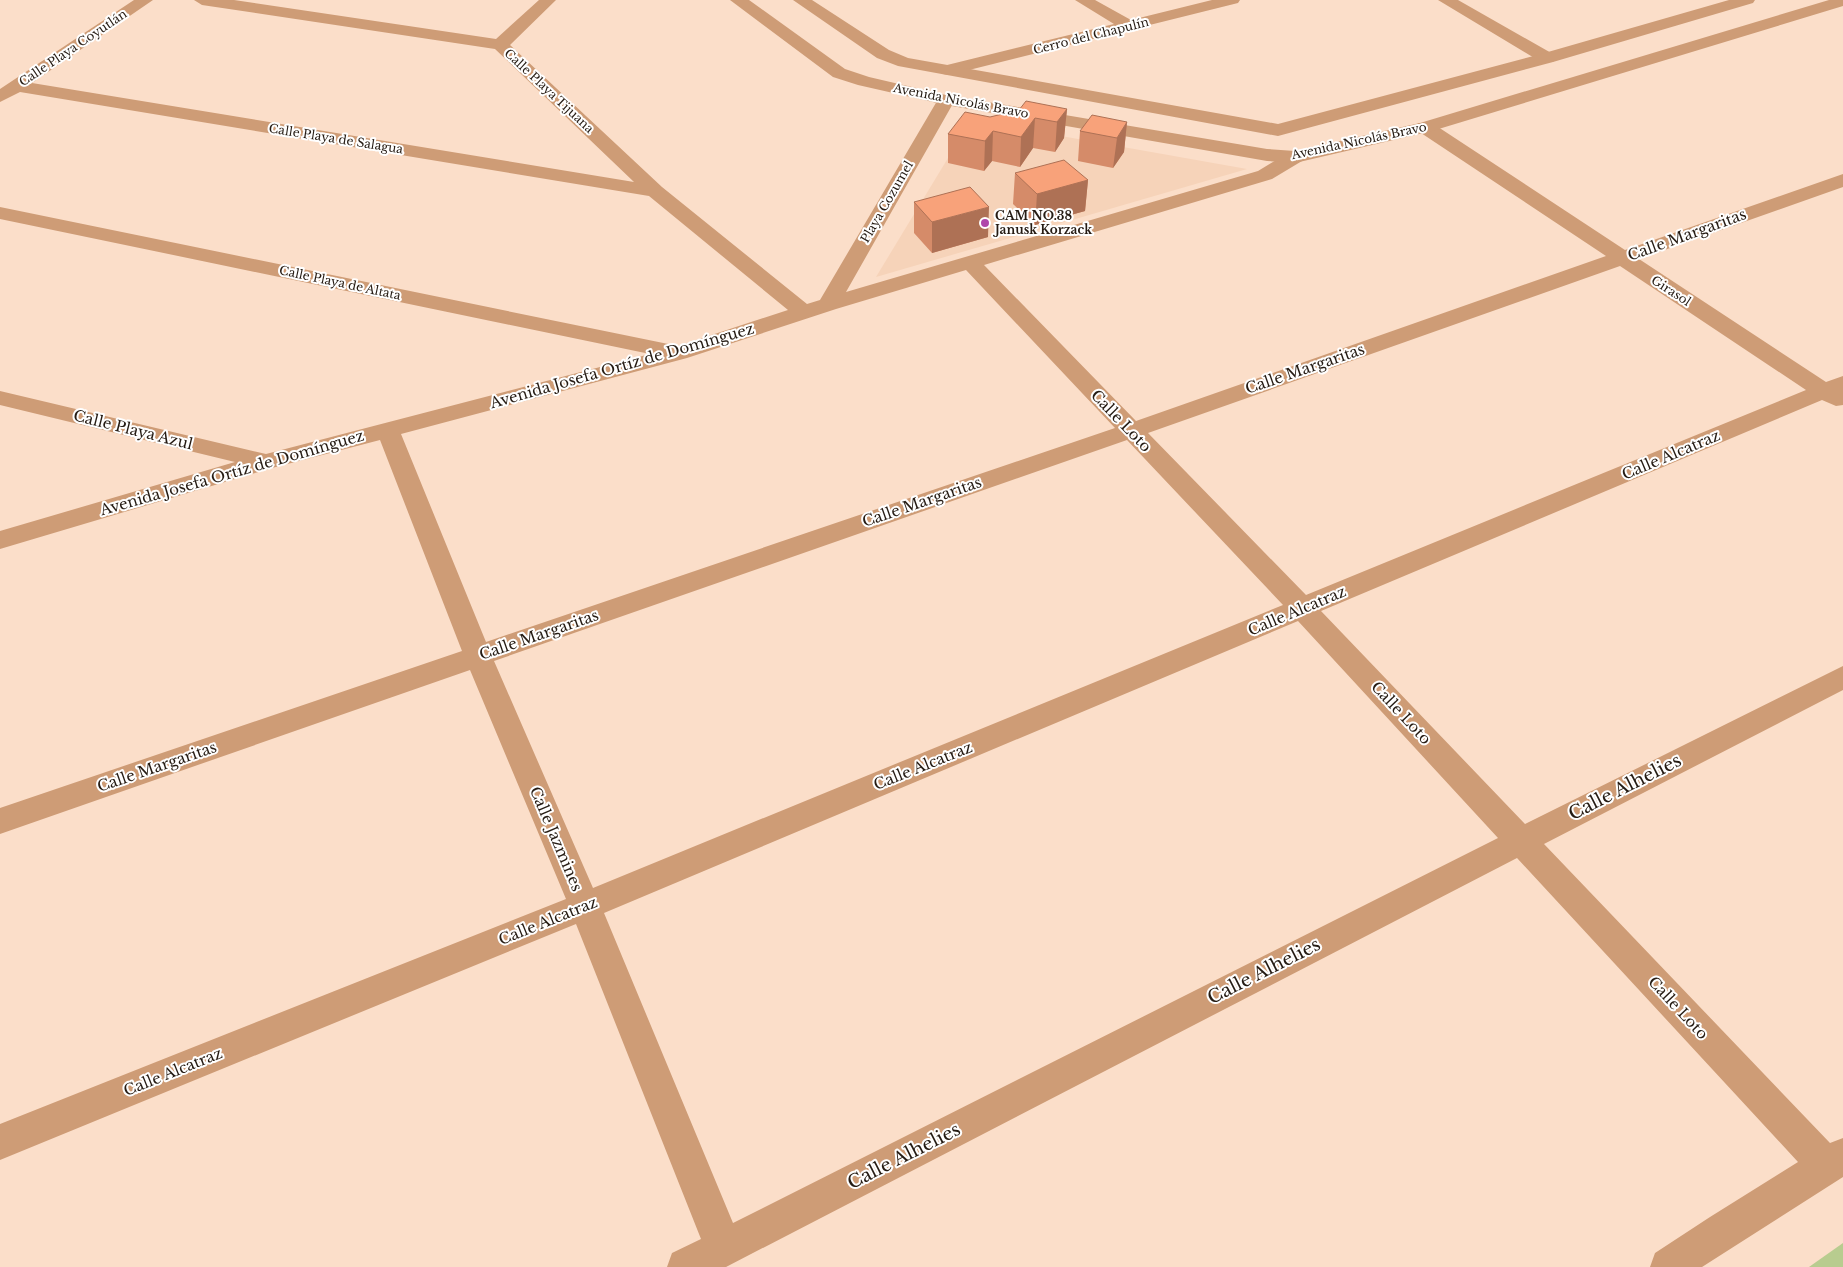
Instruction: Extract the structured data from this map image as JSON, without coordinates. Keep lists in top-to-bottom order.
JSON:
{
  "streets": {
    "street": [
      "Cerro del Chapulín",
      "Calle Playa Coyutlán",
      "Calle Playa Tijuana",
      "Avenida Nicolás Bravo",
      "Calle Playa de Salagua",
      "Playa Cozumel",
      "Calle Margaritas",
      "Calle Playa de Altata",
      "Girasol",
      "Avenida Josefa Ortíz de Domínguez",
      "Calle Loto",
      "Calle Playa Azul",
      "Calle Alcatraz",
      "Calle Alhelies",
      "Calle Jazmines"
    ]
  },
  "crossings": [
    ["Cerro del Chapulín", "Avenida Nicolás Bravo"],
    ["Calle Playa Coyutlán", "Calle Playa de Salagua"],
    ["Calle Playa Tijuana", "Calle Playa de Salagua"],
    ["Calle Playa Tijuana", "Avenida Josefa Ortíz de Domínguez"],
    ["Avenida Nicolás Bravo", "Playa Cozumel"],
    ["Avenida Nicolás Bravo", "Girasol"],
    ["Avenida Nicolás Bravo", "Avenida Josefa Ortíz de Domínguez"],
    ["Playa Cozumel", "Avenida Josefa Ortíz de Domínguez"],
    ["Calle Margaritas", "Girasol"],
    ["Calle Margaritas", "Calle Loto"],
    ["Calle Margaritas", "Calle Jazmines"],
    ["Calle Playa de Altata", "Avenida Josefa Ortíz de Domínguez"],
    ["Girasol", "Calle Alcatraz"],
    ["Avenida Josefa Ortíz de Domínguez", "Calle Loto"],
    ["Avenida Josefa Ortíz de Domínguez", "Calle Playa Azul"],
    ["Avenida Josefa Ortíz de Domínguez", "Calle Jazmines"],
    ["Calle Loto", "Calle Alcatraz"],
    ["Calle Loto", "Calle Alhelies"],
    ["Calle Alcatraz", "Calle Jazmines"],
    ["Calle Alhelies", "Calle Jazmines"]
  ],
  "places": ["CAM NO.38 Janusk Korzack"]
}
